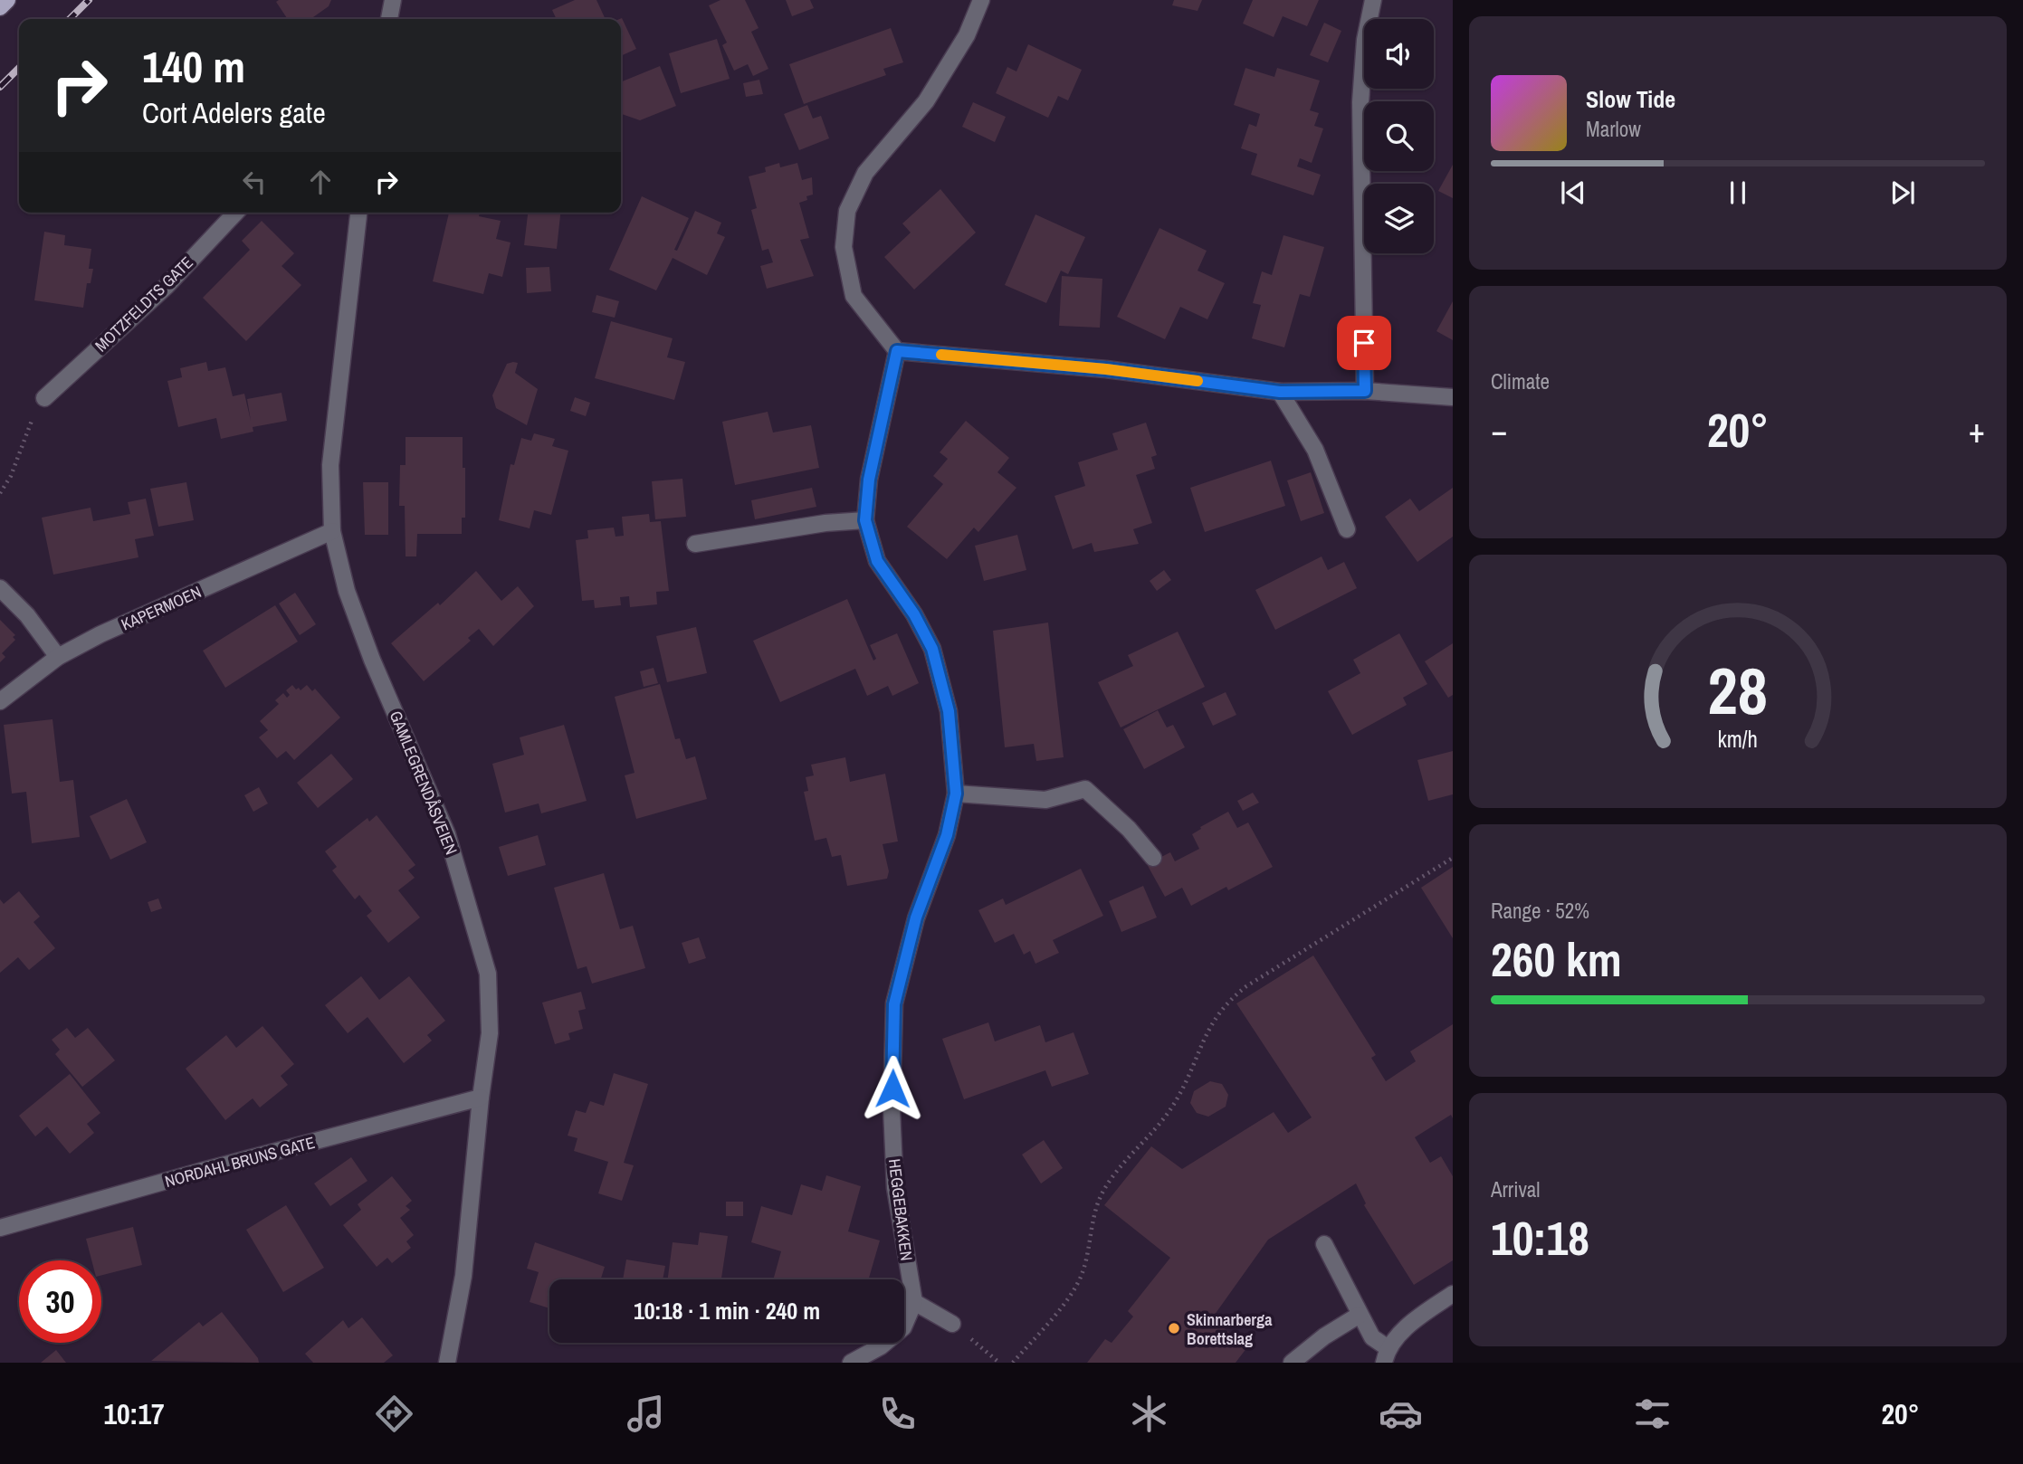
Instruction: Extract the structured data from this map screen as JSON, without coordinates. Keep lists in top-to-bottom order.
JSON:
{
  "streets": {
    "street": [
      "MOTZFELDTS GATE",
      "KAPERMOEN",
      "GAMLEGRENDÅSVEIEN",
      "NORDAHL BRUNS GATE",
      "HEGGEBAKKEN"
    ]
  },
  "crossings": [
    ["KAPERMOEN", "GAMLEGRENDÅSVEIEN"],
    ["GAMLEGRENDÅSVEIEN", "NORDAHL BRUNS GATE"]
  ],
  "places": ["Skinnarberga Borettslag"],
  "page": {
    "turn": ["140 m", "Cort Adelers gate"],
    "song": ["Slow Tide", "Marlow"],
    "tile": [
      "Climate",
      ["Range · 52%", "260 km"],
      ["Arrival", "10:18"]
    ],
    "heat": ["−", "20°", "+"],
    "limit": "30",
    "trip": "10:18 · 1 min · 240 m",
    "tabs": ["10:17", "20°"],
    "gauge": ["28", "km/h"]
  }
}
